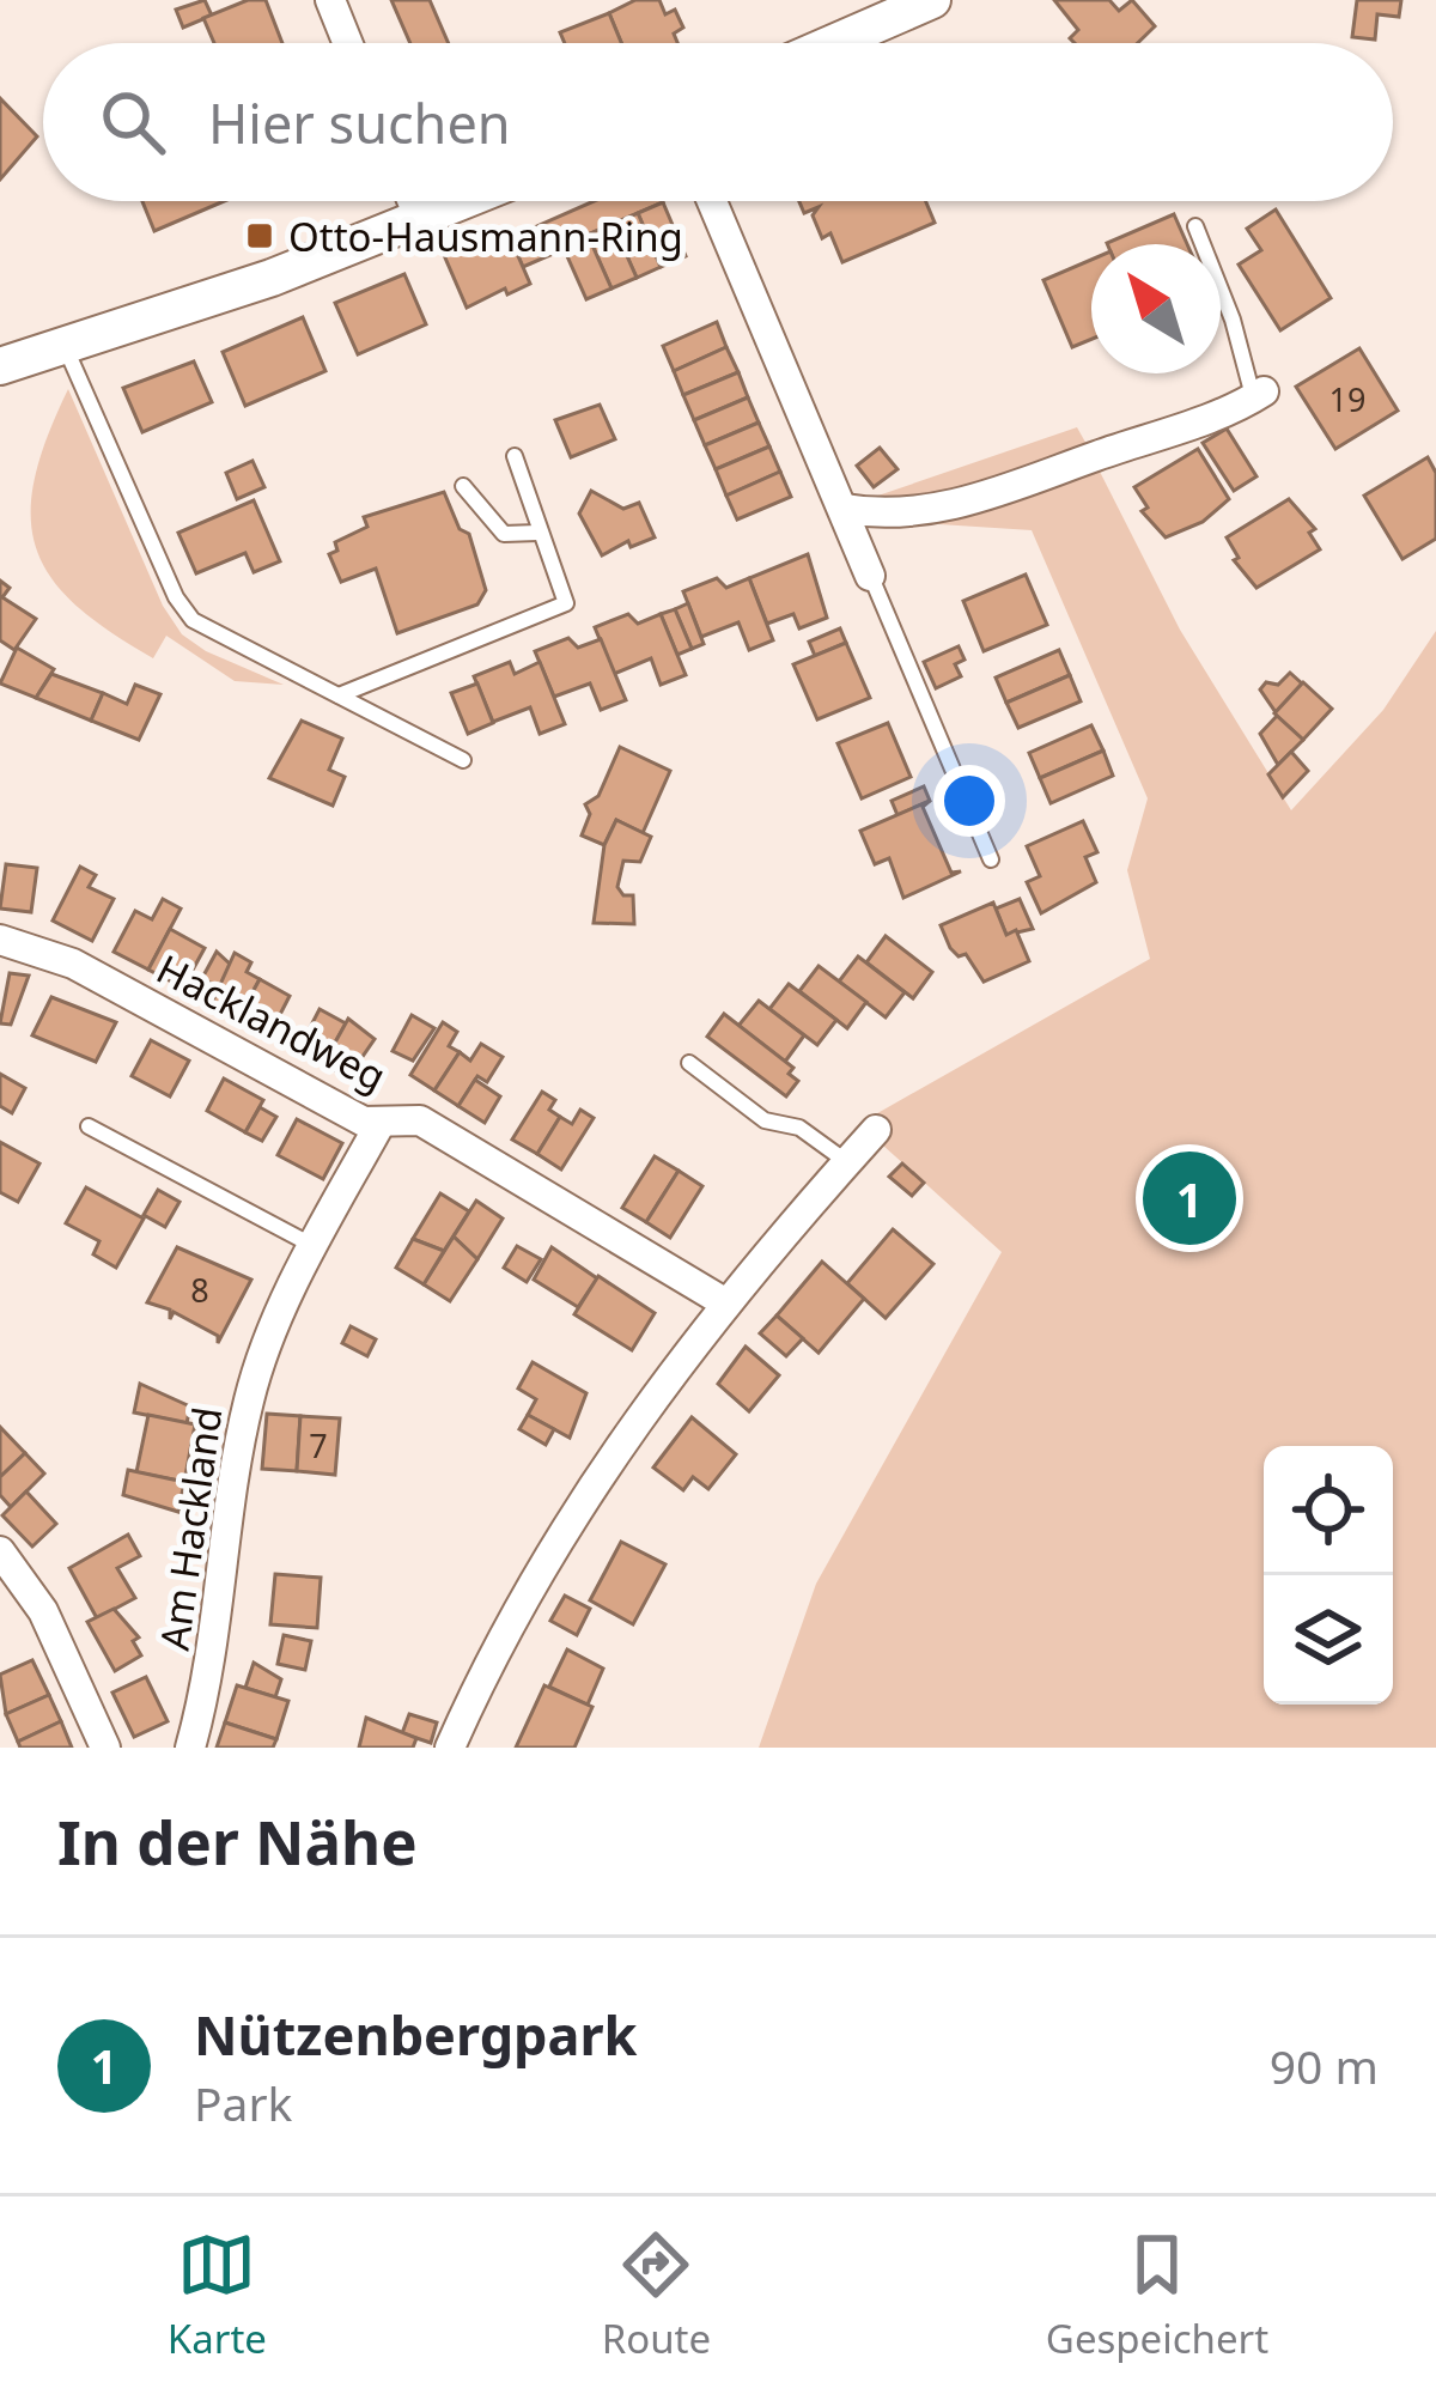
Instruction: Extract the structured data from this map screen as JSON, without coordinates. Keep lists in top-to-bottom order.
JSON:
{
  "streets": {
    "street": ["Hacklandweg", "Am Hackland"]
  },
  "crossings": [
    ["Hacklandweg", "Am Hackland"]
  ],
  "places": {
    "transit": ["Otto-Hausmann-Ring"]
  },
  "house_numbers": ["19", "8", "7"],
  "north": "top left",
  "page": {
    "search": "Hier suchen",
    "pins": "1",
    "heading": "In der Nähe",
    "list": [
      {
        "mark": "1",
        "name": "Nützenbergpark",
        "note": "Park",
        "value": "90 m"
      }
    ],
    "nav": ["Karte", "Route", "Gespeichert"]
  }
}
